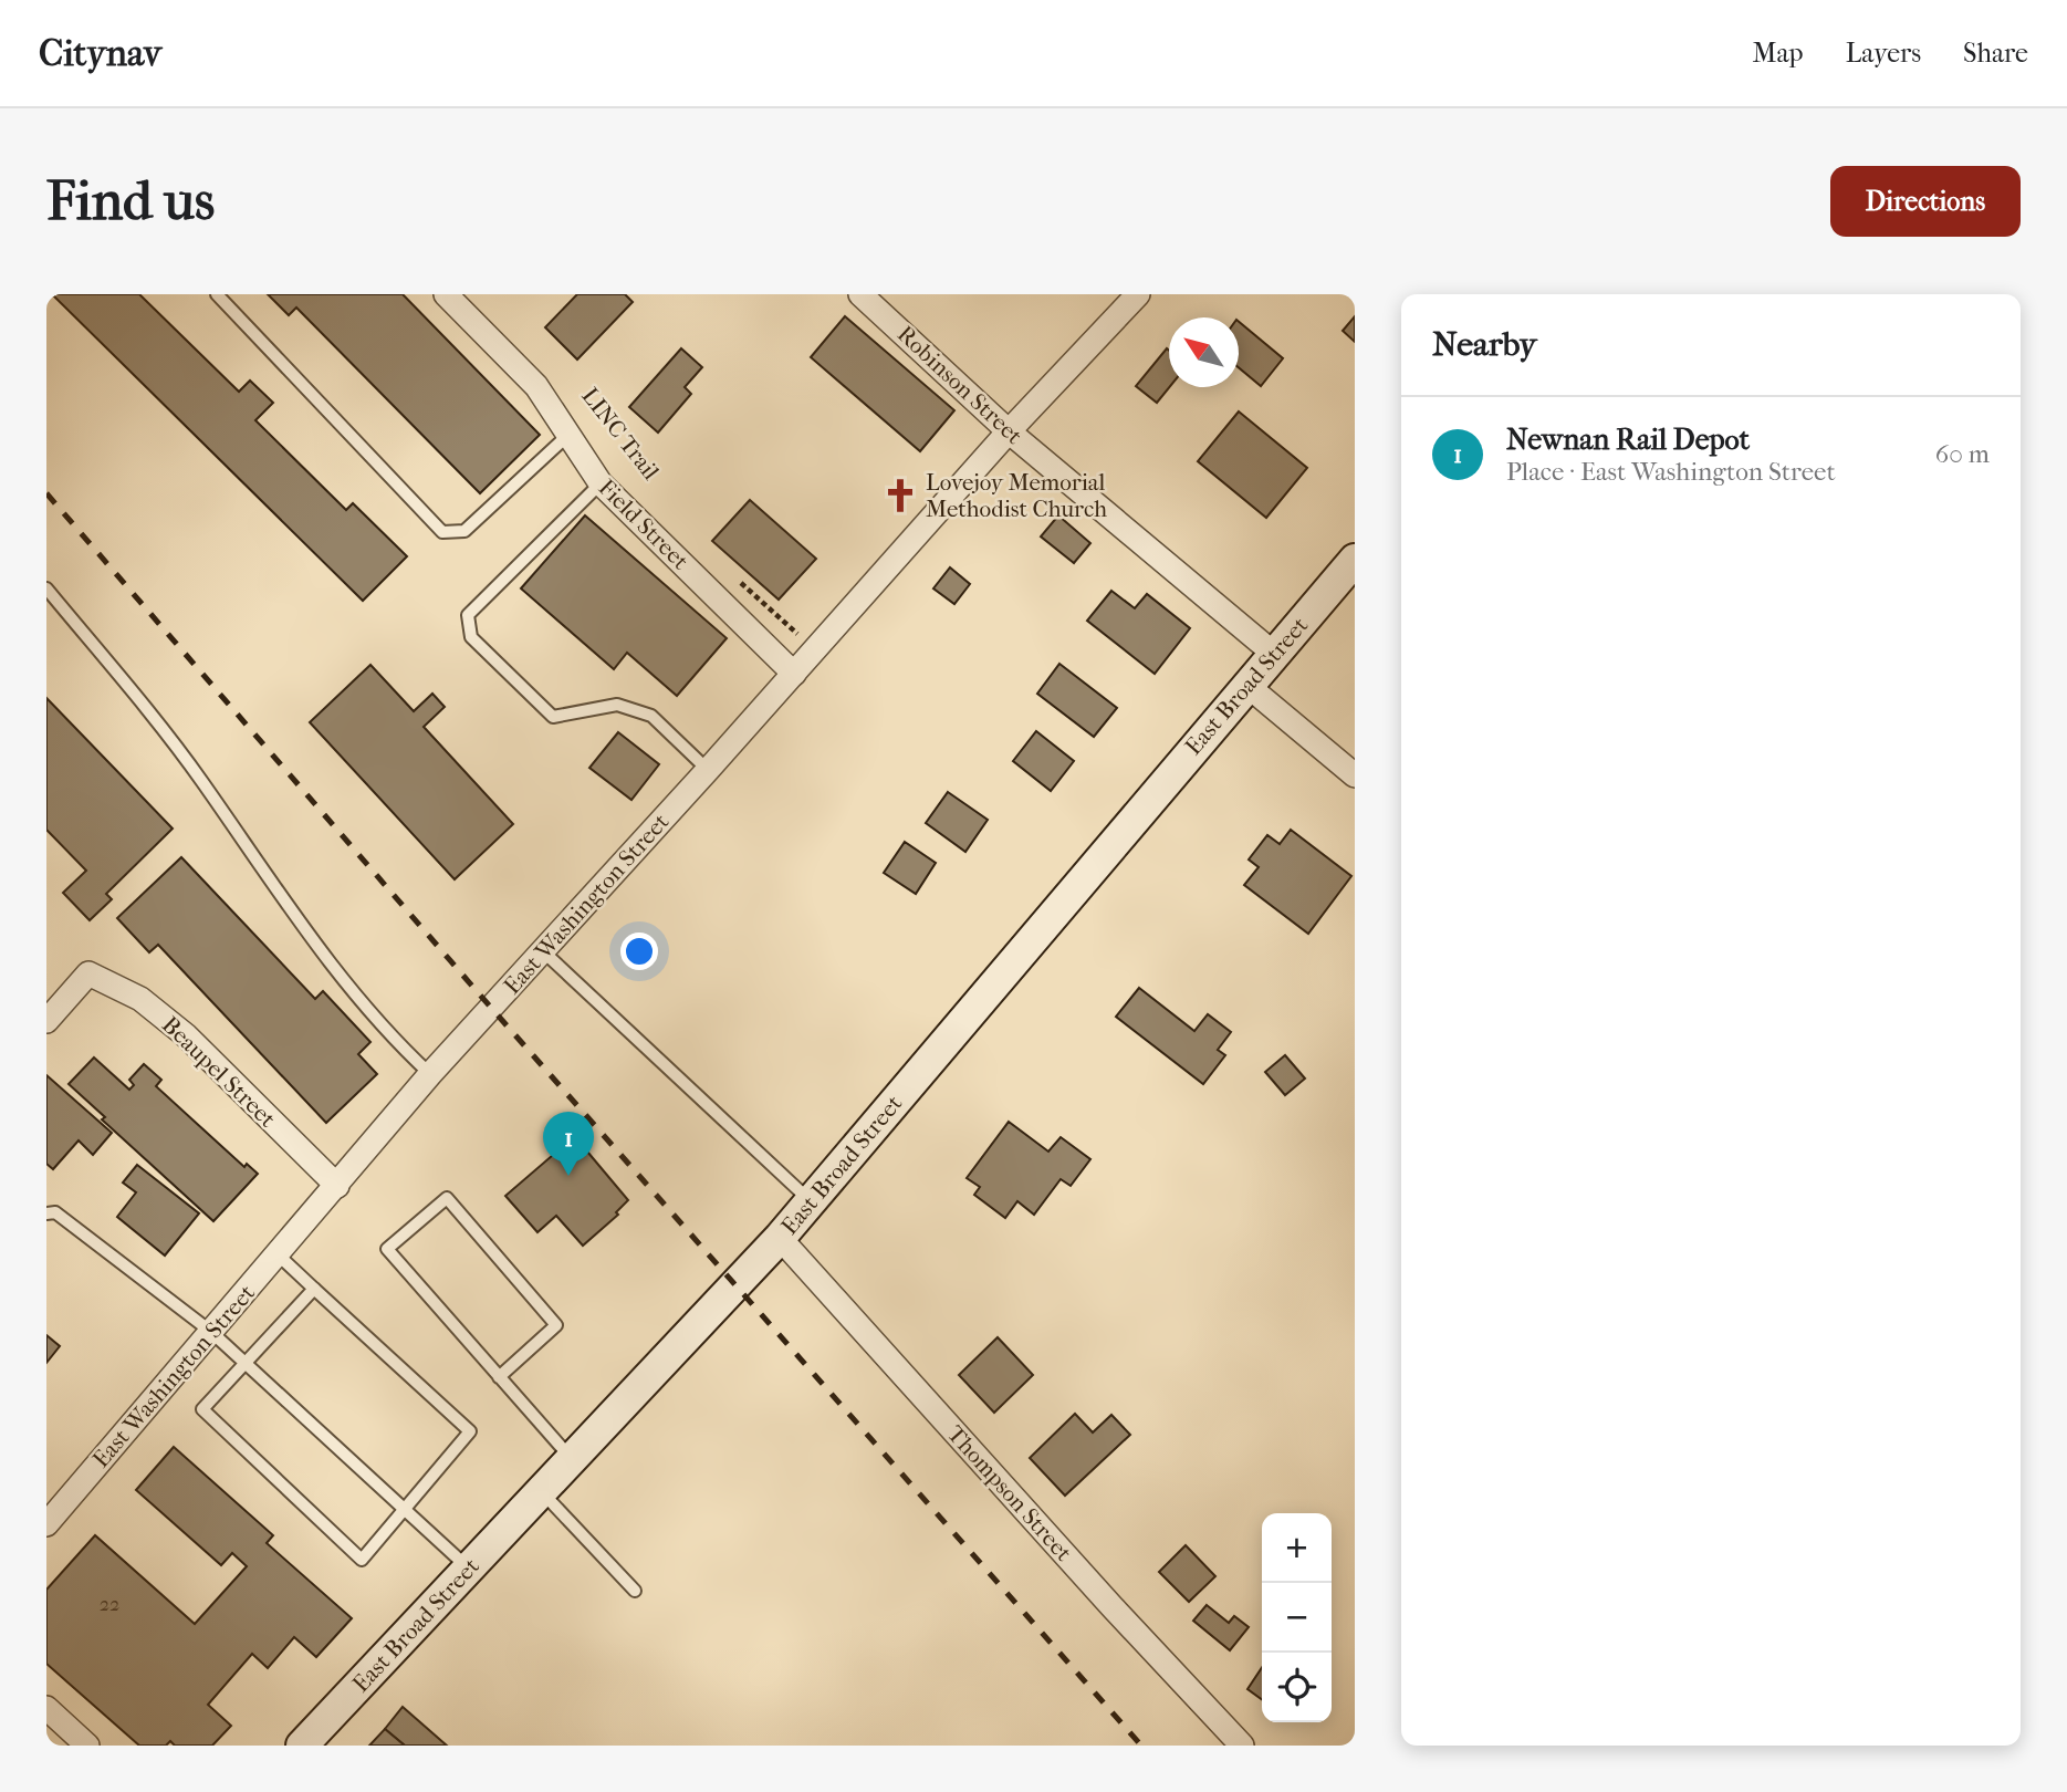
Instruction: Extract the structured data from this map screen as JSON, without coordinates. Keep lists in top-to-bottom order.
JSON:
{
  "streets": {
    "street": [
      "Robinson Street",
      "Field Street",
      "East Broad Street",
      "East Washington Street",
      "Beaupel Street",
      "Thompson Street"
    ]
  },
  "crossings": [
    ["Robinson Street", "East Broad Street"],
    ["Robinson Street", "East Washington Street"],
    ["Field Street", "East Washington Street"],
    ["East Broad Street", "Thompson Street"],
    ["East Washington Street", "Beaupel Street"]
  ],
  "places": {
    "church": ["Lovejoy Memorial Methodist Church"]
  },
  "house_numbers": ["22"],
  "north": "top left",
  "page": {
    "header": "Citynav",
    "nav": ["Map", "Layers", "Share"],
    "buttons": "Directions",
    "title": "Find us",
    "heading": "Nearby",
    "list": [
      {
        "mark": "1",
        "name": "Newnan Rail Depot",
        "note": "Place · East Washington Street",
        "value": "60 m"
      }
    ],
    "pins": "1",
    "map_buttons": ["+", "−"]
  }
}
